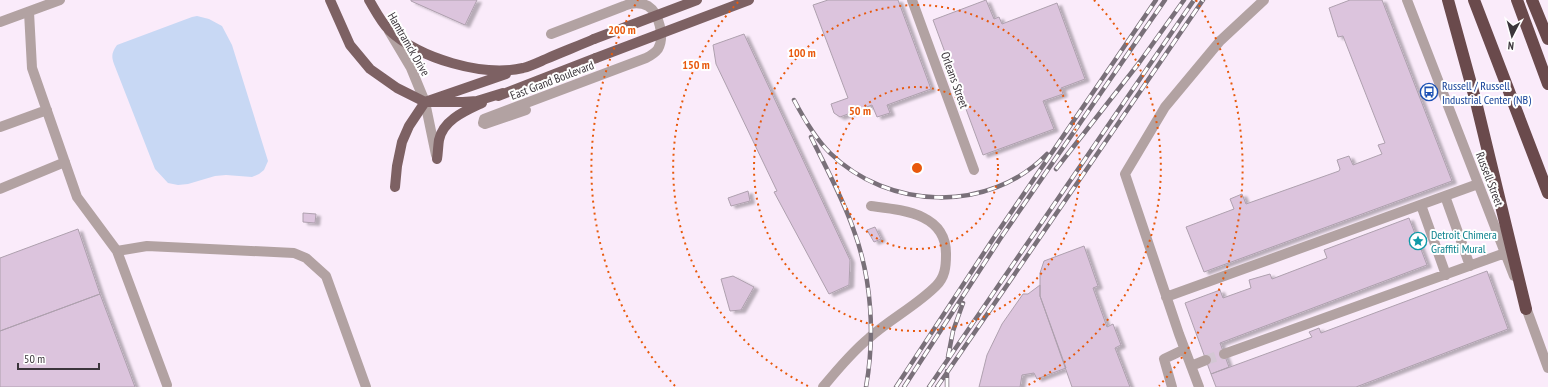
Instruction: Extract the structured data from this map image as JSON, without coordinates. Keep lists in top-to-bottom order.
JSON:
{
  "streets": {
    "main road": ["Hamtramck Drive", "East Grand Boulevard"],
    "street": ["Orleans Street", "Russell Street"]
  },
  "crossings": [
    ["Hamtramck Drive", "East Grand Boulevard"]
  ],
  "places": {
    "bus stop": ["Russell / Russell Industrial Center (NB)"],
    "place": ["Detroit Chimera Graffiti Mural"]
  },
  "scale_bar": "50 m",
  "north": "bottom",
  "rings": [
    "200 m",
    "100 m",
    "150 m",
    "50 m"
  ]
}
